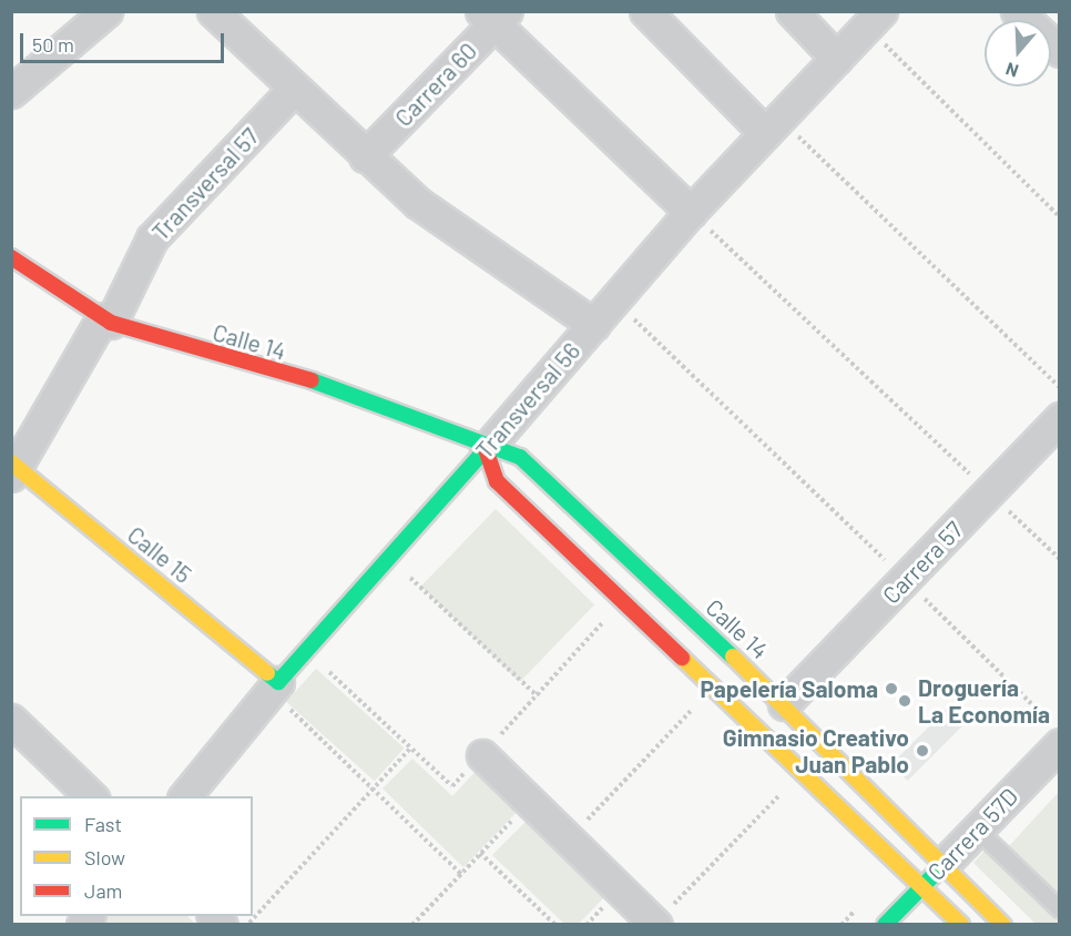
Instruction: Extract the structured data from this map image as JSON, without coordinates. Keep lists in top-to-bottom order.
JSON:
{
  "streets": {
    "street": [
      "Carrera 60",
      "Transversal 57",
      "Calle 14",
      "Transversal 56",
      "Calle 15",
      "Carrera 57",
      "Carrera 57D"
    ]
  },
  "crossings": [
    ["Transversal 57", "Calle 14"],
    ["Transversal 57", "Calle 15"],
    ["Calle 14", "Transversal 56"],
    ["Calle 14", "Carrera 57"],
    ["Calle 14", "Carrera 57D"],
    ["Transversal 56", "Calle 15"]
  ],
  "places": ["Papelería Saloma", "Droguería La Economía", "Gimnasio Creativo Juan Pablo"],
  "legend": ["Fast", "Slow", "Jam"],
  "scale_bar": "50 m",
  "north": "bottom"
}
